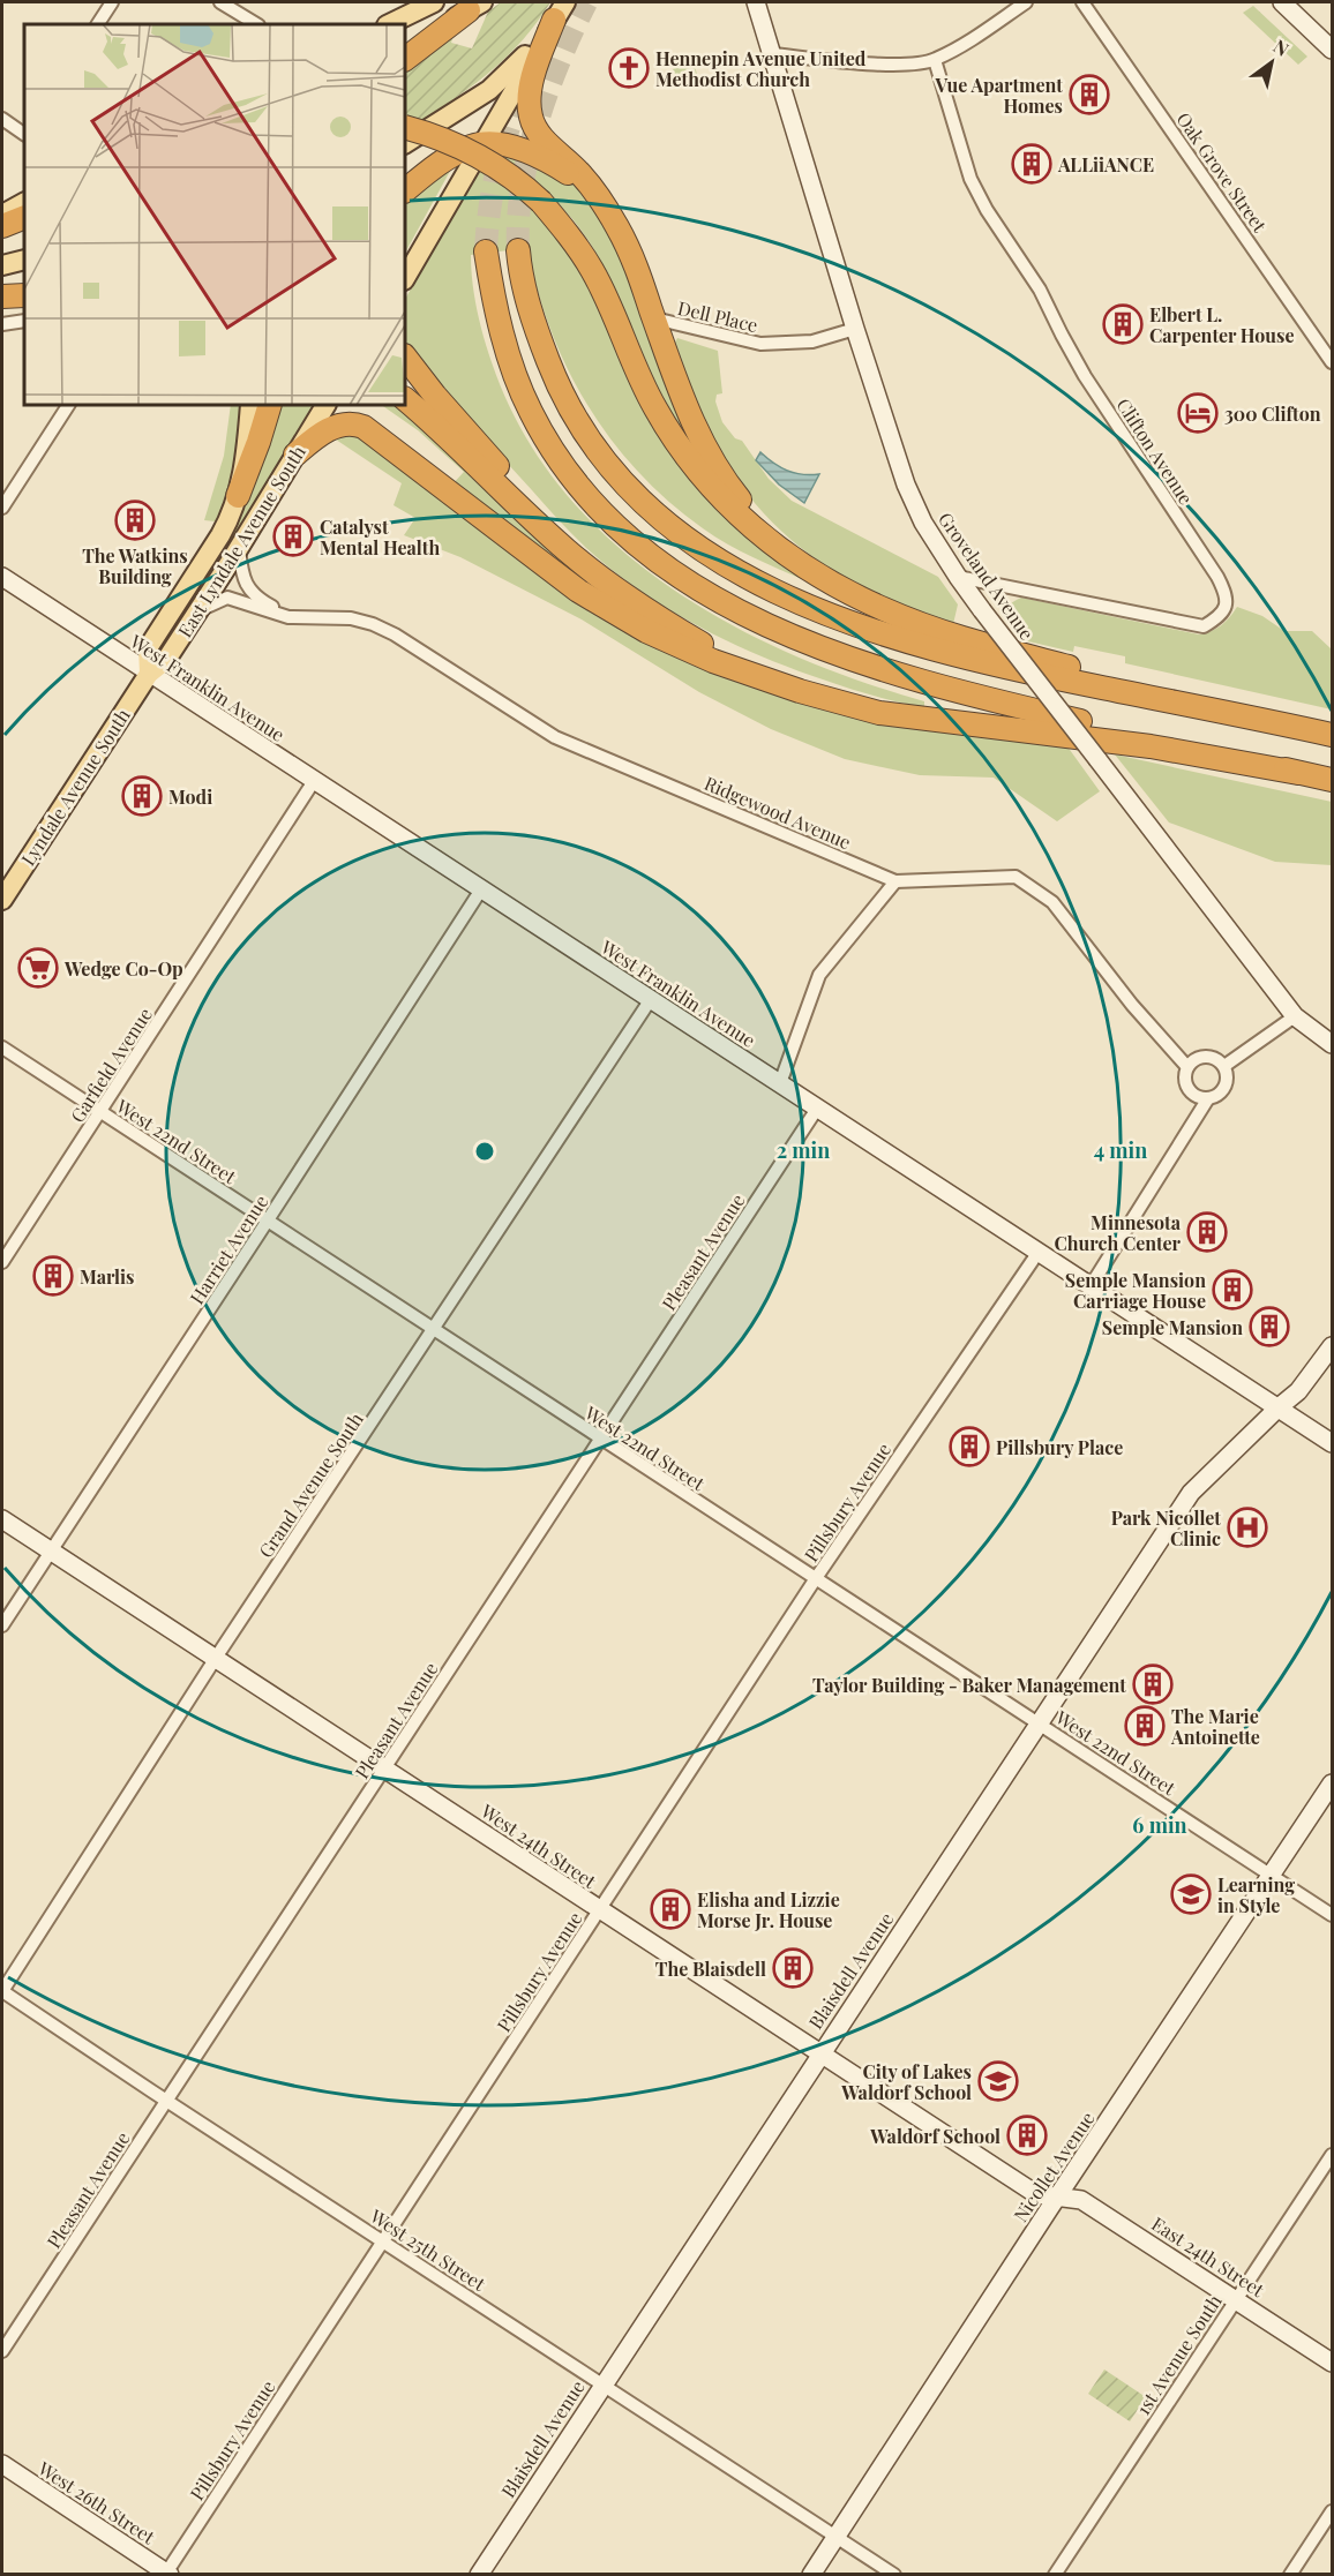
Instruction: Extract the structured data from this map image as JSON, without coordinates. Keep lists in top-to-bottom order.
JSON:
{
  "streets": {
    "main road": ["East Lyndale Avenue South", "Lyndale Avenue South"],
    "street": [
      "Oak Grove Street",
      "Dell Place",
      "Clifton Avenue",
      "Groveland Avenue",
      "West Franklin Avenue",
      "Ridgewood Avenue",
      "Garfield Avenue",
      "West 22nd Street",
      "Harriet Avenue",
      "Pleasant Avenue",
      "Grand Avenue South",
      "Pillsbury Avenue",
      "West 24th Street",
      "Blaisdell Avenue",
      "Nicollet Avenue",
      "West 25th Street",
      "East 24th Street",
      "1st Avenue South",
      "West 26th Street"
    ]
  },
  "crossings": [
    ["Dell Place", "Groveland Avenue"],
    ["Clifton Avenue", "Groveland Avenue"],
    ["East Lyndale Avenue South", "West Franklin Avenue"],
    ["East Lyndale Avenue South", "Lyndale Avenue South"],
    ["East Lyndale Avenue South", "Ridgewood Avenue"],
    ["West Franklin Avenue", "Lyndale Avenue South"],
    ["West Franklin Avenue", "Garfield Avenue"],
    ["West Franklin Avenue", "Harriet Avenue"],
    ["West Franklin Avenue", "Pleasant Avenue"],
    ["West Franklin Avenue", "Grand Avenue South"],
    ["West Franklin Avenue", "Pillsbury Avenue"],
    ["West Franklin Avenue", "Blaisdell Avenue"],
    ["Garfield Avenue", "West 22nd Street"],
    ["West 22nd Street", "Harriet Avenue"],
    ["West 22nd Street", "Pleasant Avenue"],
    ["West 22nd Street", "Grand Avenue South"],
    ["West 22nd Street", "Pillsbury Avenue"],
    ["West 22nd Street", "Blaisdell Avenue"],
    ["West 22nd Street", "Nicollet Avenue"],
    ["Harriet Avenue", "West 24th Street"],
    ["Pleasant Avenue", "West 24th Street"],
    ["Pleasant Avenue", "West 25th Street"],
    ["Grand Avenue South", "West 24th Street"],
    ["Grand Avenue South", "West 25th Street"],
    ["Pillsbury Avenue", "West 24th Street"],
    ["Pillsbury Avenue", "West 25th Street"],
    ["Pillsbury Avenue", "West 26th Street"],
    ["West 24th Street", "Blaisdell Avenue"],
    ["West 24th Street", "Nicollet Avenue"],
    ["West 24th Street", "East 24th Street"],
    ["Blaisdell Avenue", "West 25th Street"],
    ["Nicollet Avenue", "West 25th Street"],
    ["Nicollet Avenue", "East 24th Street"],
    ["East 24th Street", "1st Avenue South"]
  ],
  "places": {
    "church": ["Hennepin Avenue United Methodist Church"],
    "building": [
      "Vue Apartment Homes",
      "ALLiiANCE",
      "Elbert L. Carpenter House",
      "The Watkins Building",
      "Catalyst Mental Health",
      "Modi",
      "Minnesota Church Center",
      "Marlis",
      "Semple Mansion Carriage House",
      "Semple Mansion",
      "Pillsbury Place",
      "Taylor Building - Baker Management",
      "The Marie Antoinette",
      "Elisha and Lizzie Morse Jr. House",
      "The Blaisdell",
      "Waldorf School"
    ],
    "hotel": ["300 Clifton"],
    "supermarket": ["Wedge Co-Op"],
    "hospital": ["Park Nicollet Clinic"],
    "school or university": ["Learning in Style", "City of Lakes Waldorf School"]
  },
  "north": "top right",
  "rings": ["2 min", "4 min", "6 min"]
}
